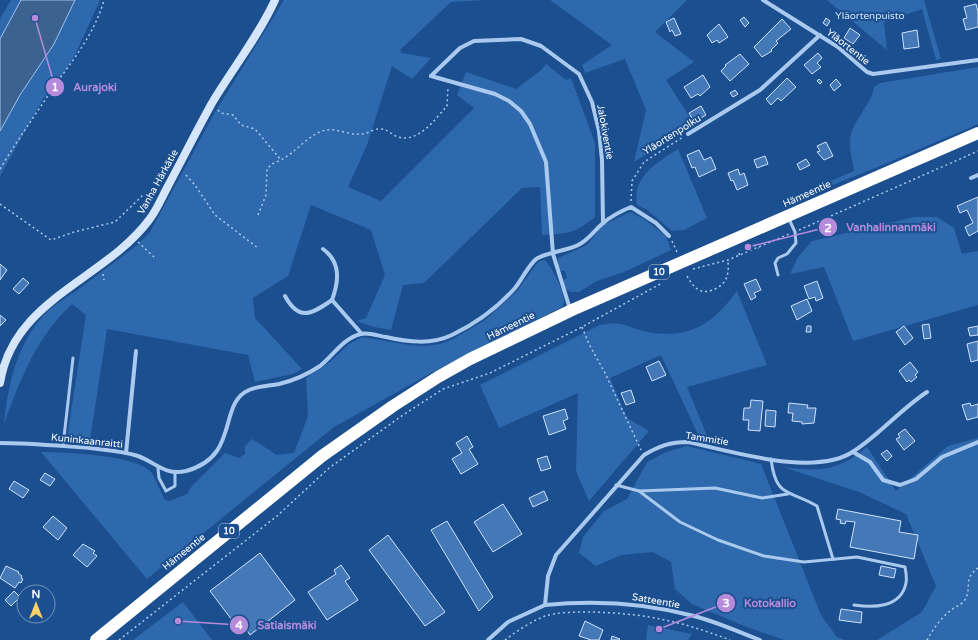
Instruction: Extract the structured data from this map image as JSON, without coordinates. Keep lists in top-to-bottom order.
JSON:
{
  "streets": {
    "highway": ["Hämeentie", "10"],
    "street": [
      "Yläortentie",
      "Jalokiventie",
      "Yläortenpolku",
      "Vanha Härkätie",
      "Tammitie",
      "Kuninkaanraitti",
      "Satteentie"
    ]
  },
  "crossings": [
    ["Yläortentie", "Yläortenpolku"],
    ["Tammitie", "Satteentie"]
  ],
  "parks": ["Yläortenpuisto"],
  "places": [
    "Aurajoki",
    "Vanhalinnanmäki",
    "Satiaismäki",
    "Kotokallio"
  ],
  "north": "top"
}
